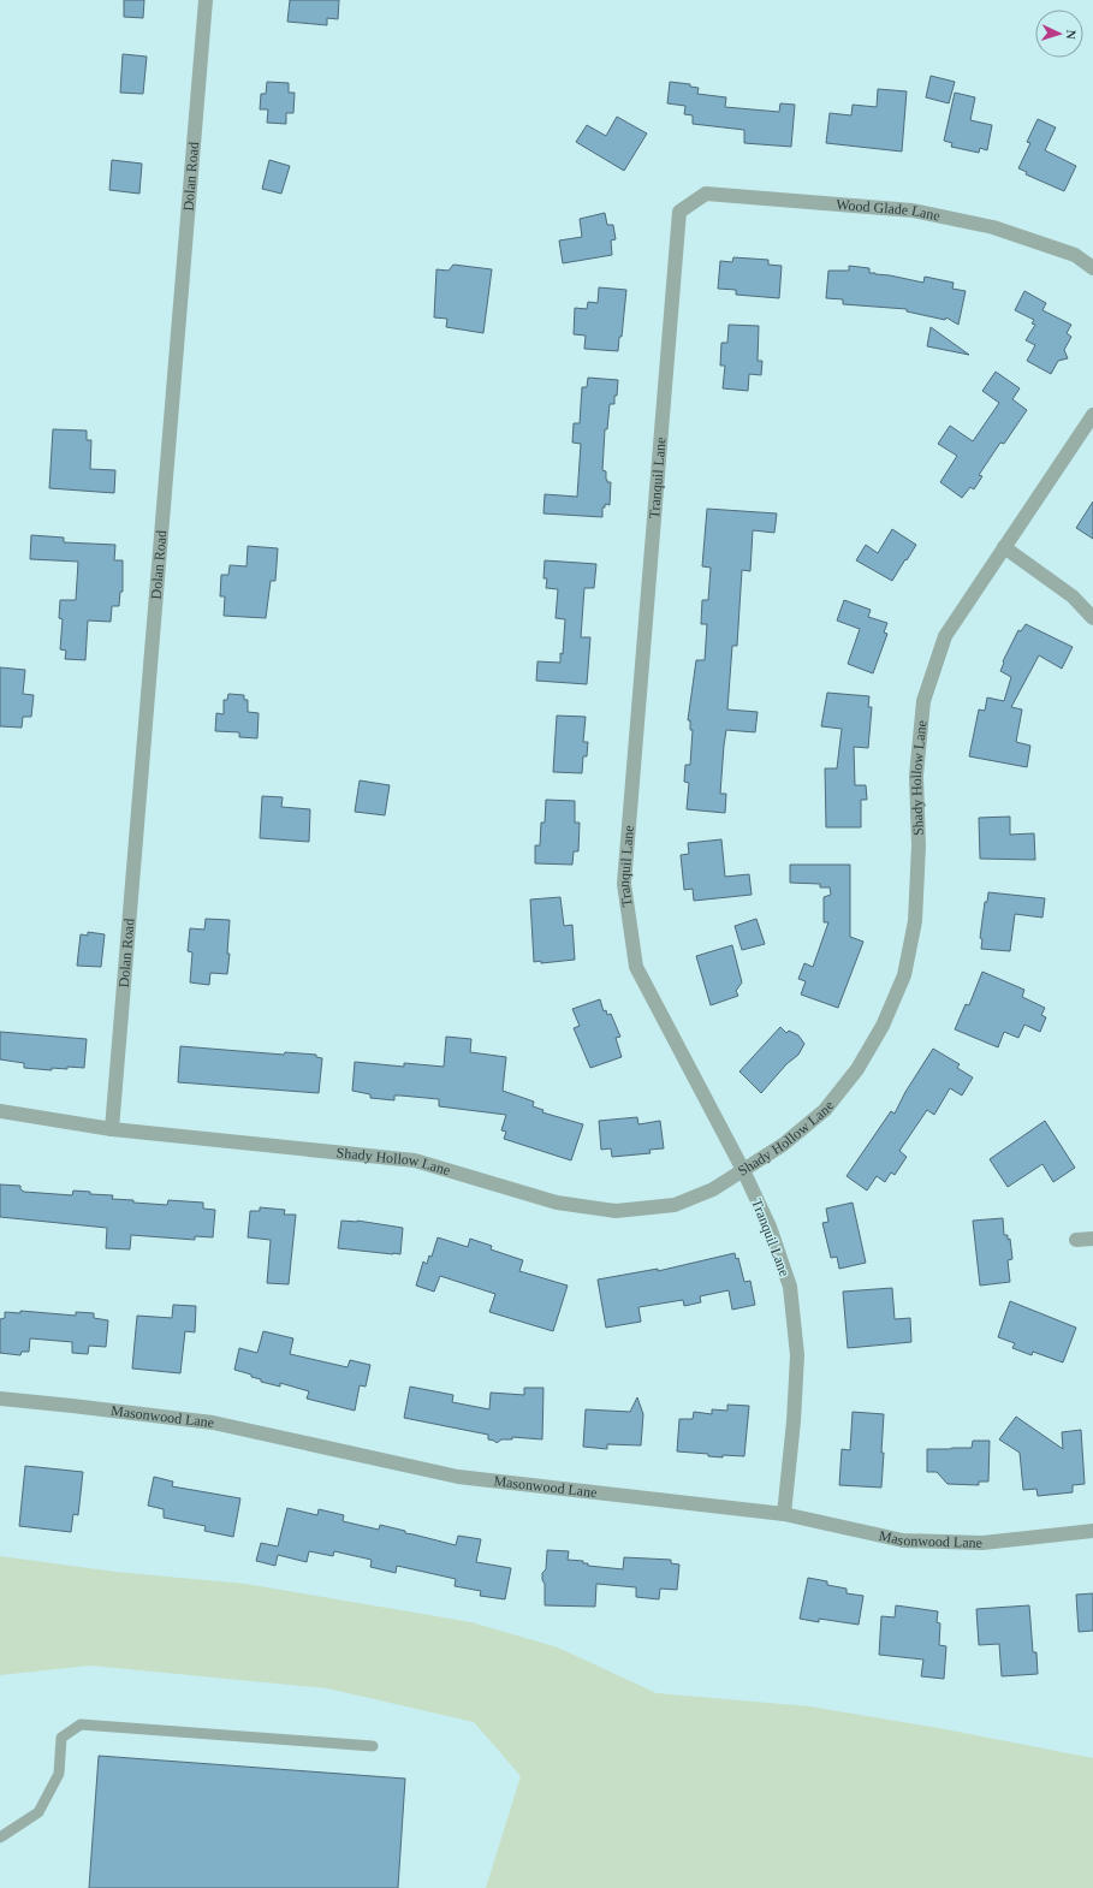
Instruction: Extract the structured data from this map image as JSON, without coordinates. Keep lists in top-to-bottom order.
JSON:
{
  "streets": {
    "street": [
      "Dolan Road",
      "Wood Glade Lane",
      "Tranquil Lane",
      "Shady Hollow Lane",
      "Masonwood Lane"
    ]
  },
  "crossings": [
    ["Dolan Road", "Shady Hollow Lane"],
    ["Wood Glade Lane", "Tranquil Lane"],
    ["Tranquil Lane", "Shady Hollow Lane"],
    ["Tranquil Lane", "Masonwood Lane"]
  ],
  "north": "right"
}
